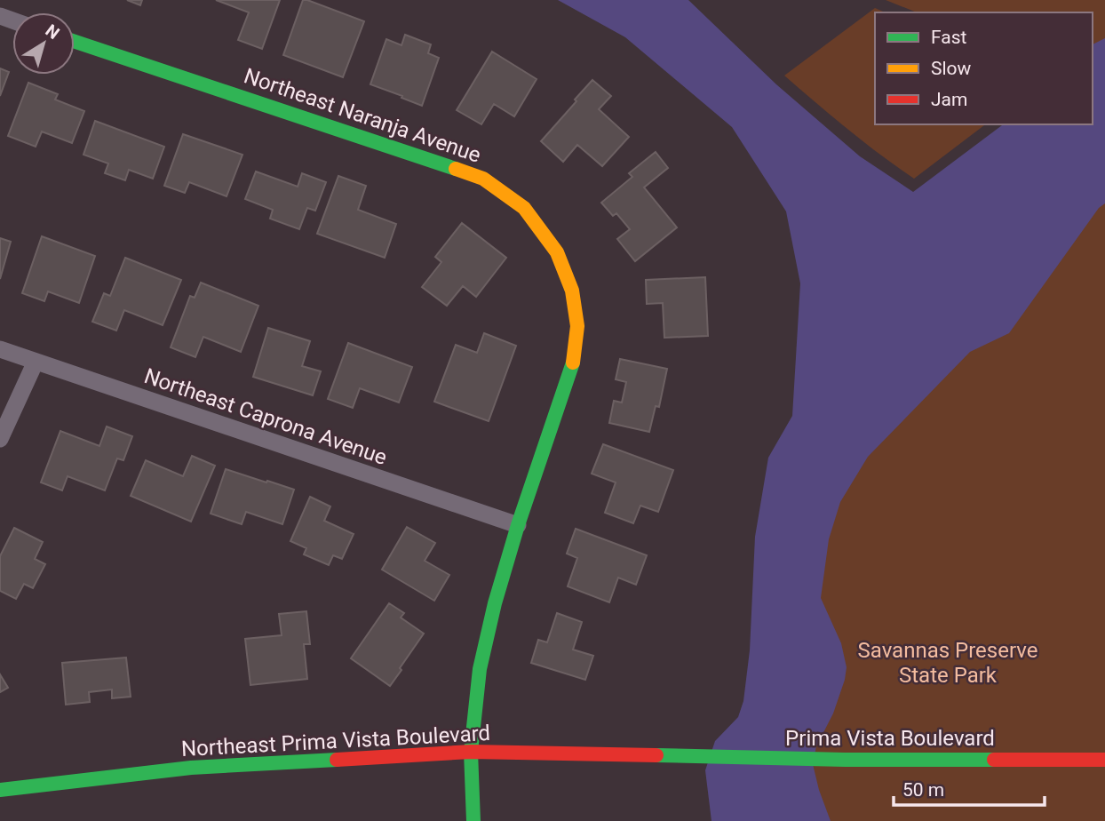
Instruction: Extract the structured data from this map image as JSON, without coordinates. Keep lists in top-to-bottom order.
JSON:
{
  "streets": {
    "street": [
      "Northeast Naranja Avenue",
      "Northeast Caprona Avenue",
      "Prima Vista Boulevard",
      "Northeast Prima Vista Boulevard"
    ]
  },
  "crossings": [
    ["Northeast Naranja Avenue", "Northeast Caprona Avenue"],
    ["Northeast Naranja Avenue", "Northeast Prima Vista Boulevard"],
    ["Prima Vista Boulevard", "Northeast Prima Vista Boulevard"]
  ],
  "parks": ["Savannas Preserve State Park"],
  "legend": ["Fast", "Slow", "Jam"],
  "scale_bar": "50 m",
  "north": "top right"
}
